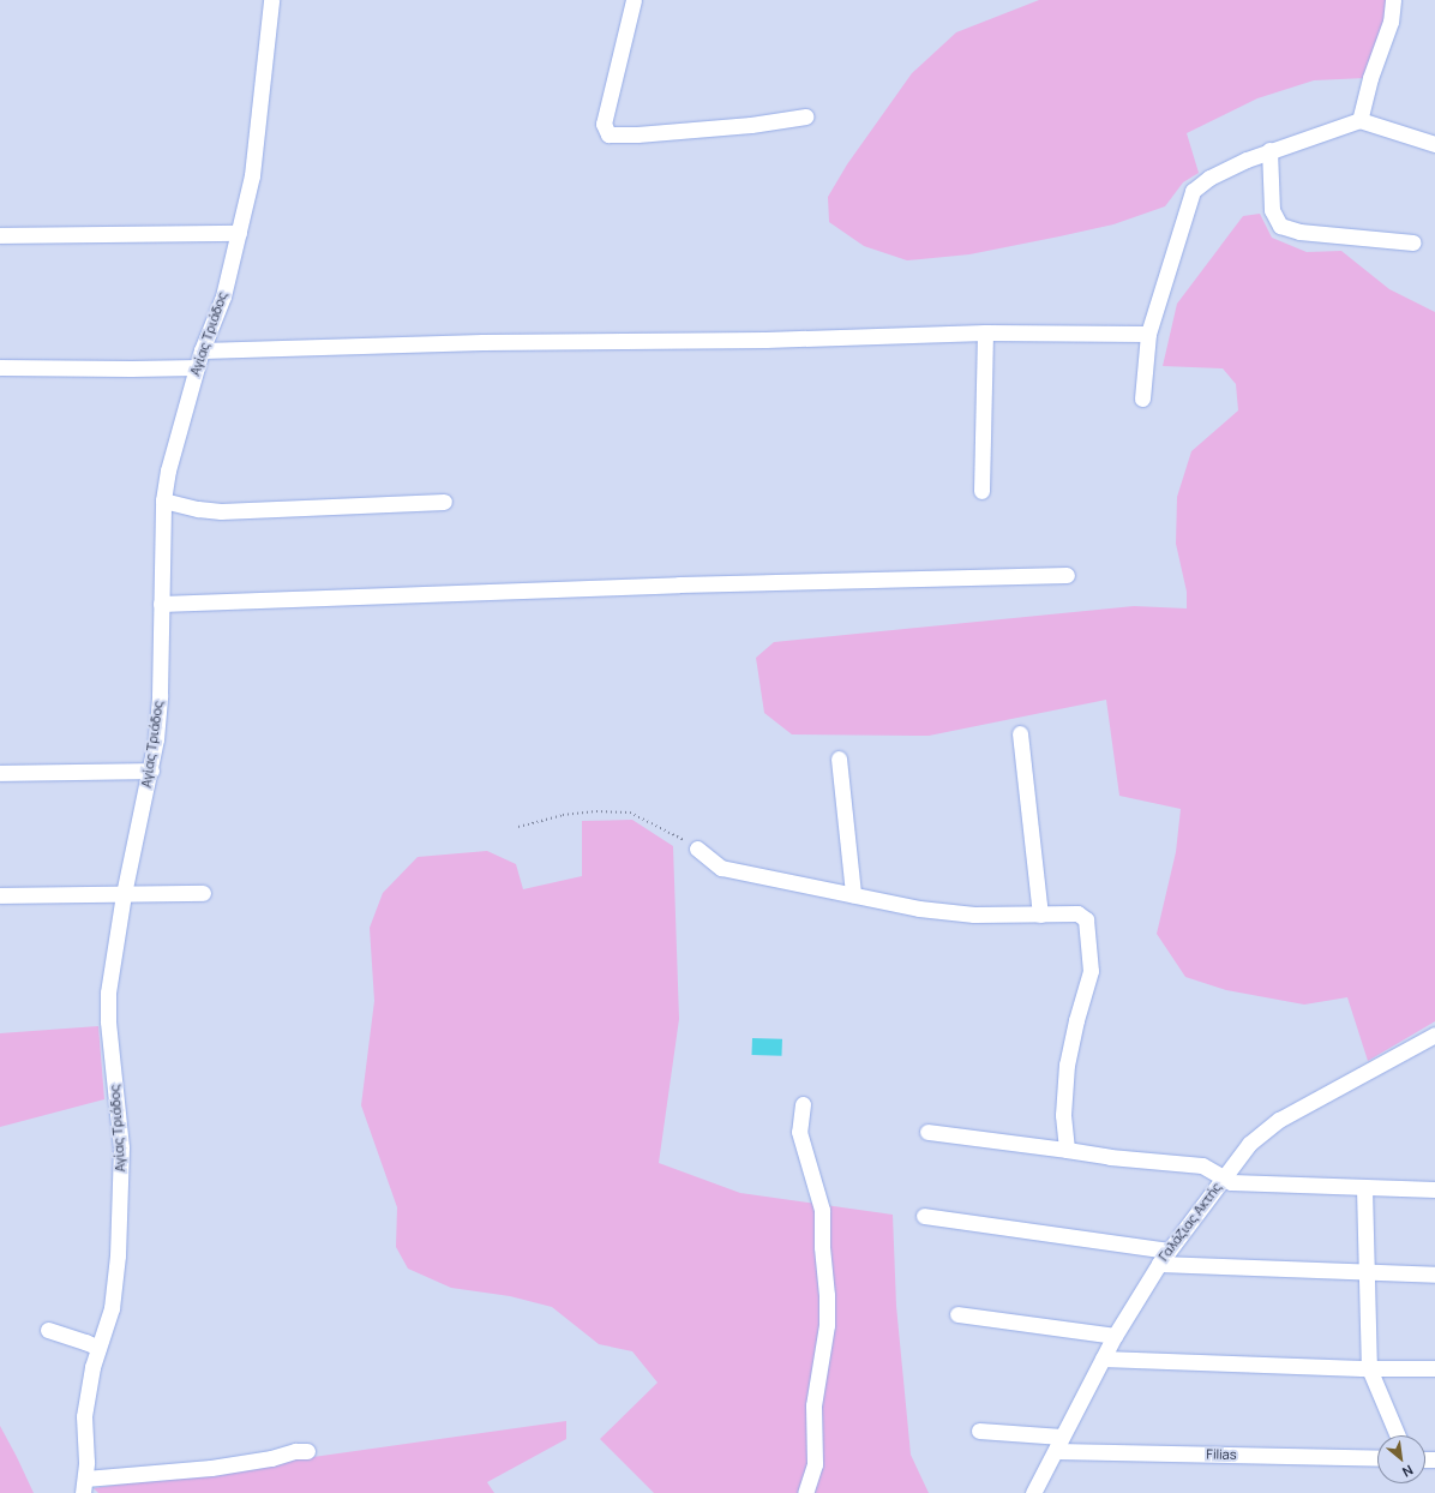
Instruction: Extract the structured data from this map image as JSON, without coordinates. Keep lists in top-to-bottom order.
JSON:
{
  "streets": {
    "street": ["Αγίας Τριάδος", "Γαλάζιας Ακτής", "Filias"]
  },
  "crossings": [
    ["Γαλάζιας Ακτής", "Filias"]
  ],
  "north": "bottom right"
}
